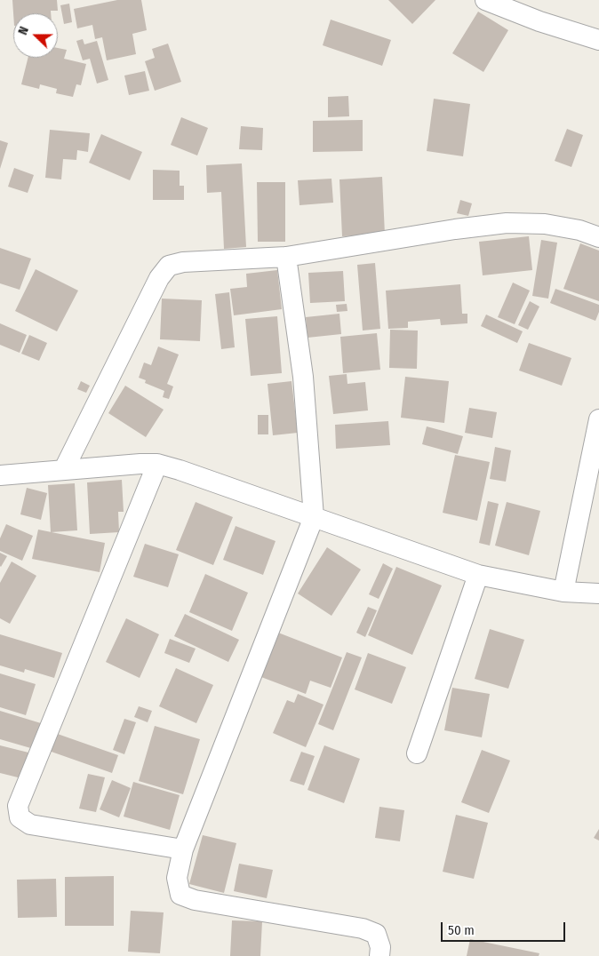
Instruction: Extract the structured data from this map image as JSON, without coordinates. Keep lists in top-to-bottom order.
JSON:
{
  "scale_bar": "50 m",
  "north": "left"
}
